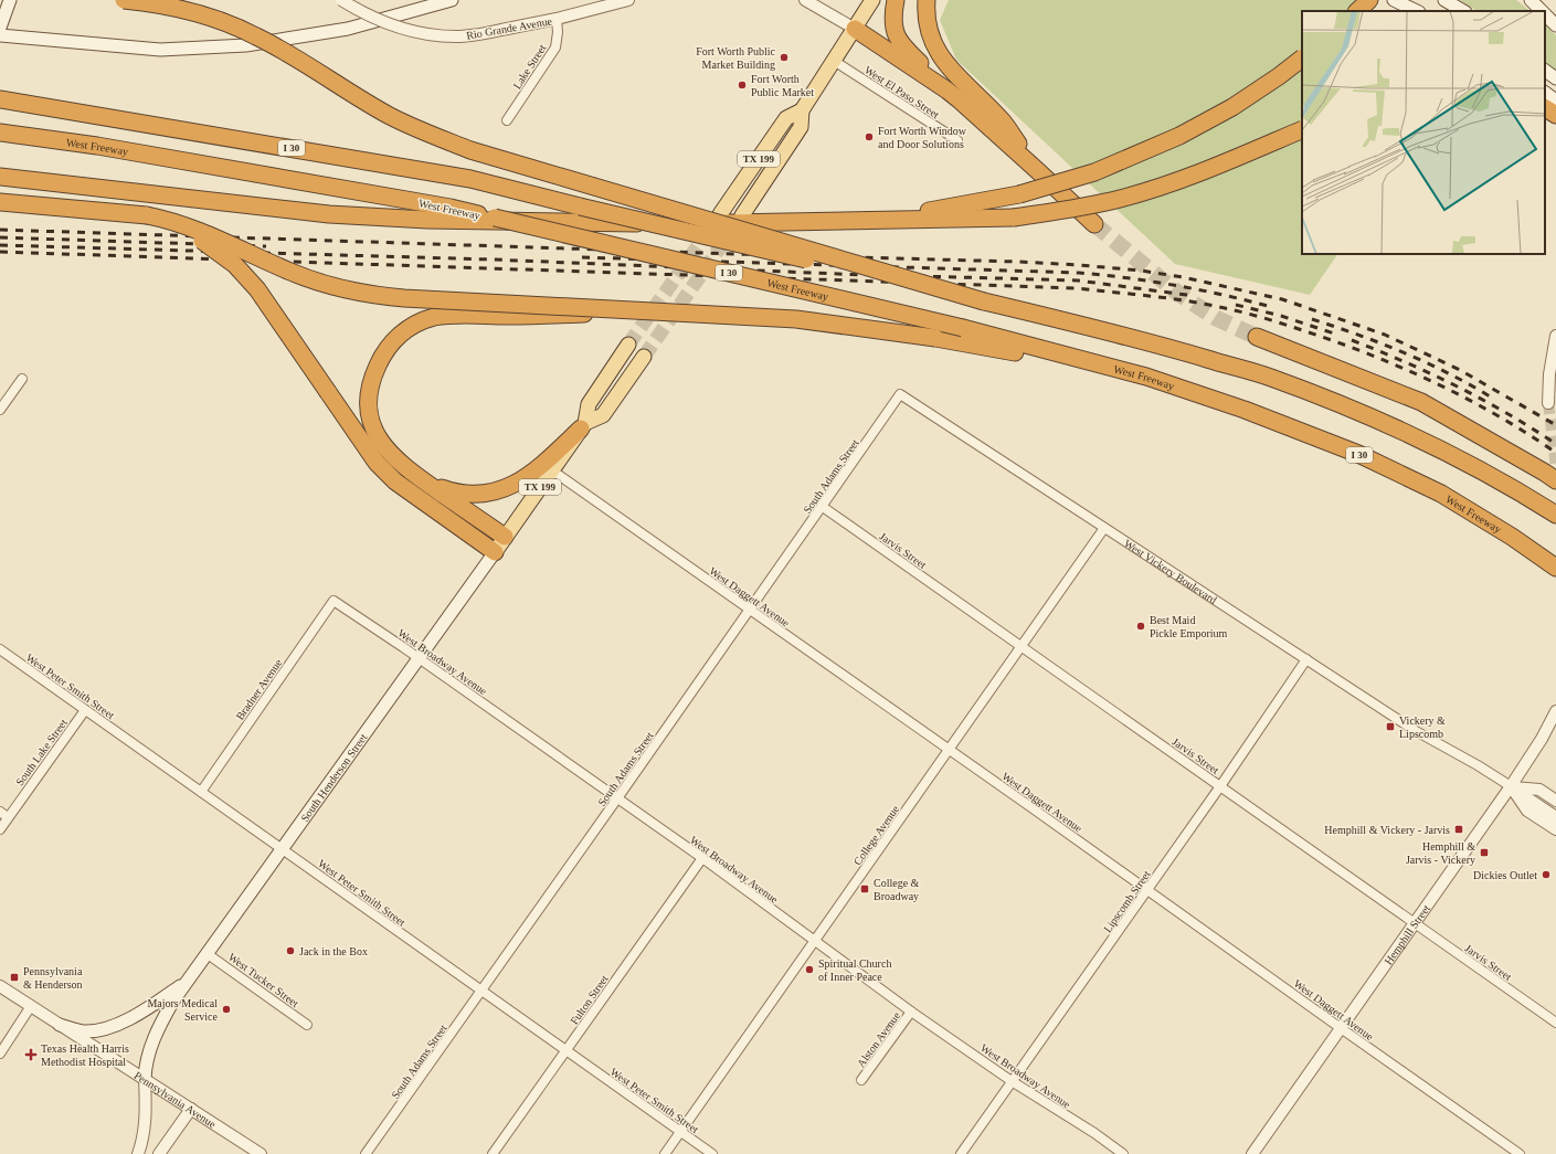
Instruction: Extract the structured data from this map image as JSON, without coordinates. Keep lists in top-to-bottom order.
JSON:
{
  "streets": {
    "highway": ["West Freeway", "I 30"],
    "main road": ["TX 199", "South Henderson Street"],
    "street": [
      "Rio Grande Avenue",
      "Lake Street",
      "West El Paso Street",
      "South Adams Street",
      "Jarvis Street",
      "West Vickery Boulevard",
      "West Daggett Avenue",
      "West Broadway Avenue",
      "West Peter Smith Street",
      "Bradner Avenue",
      "South Lake Street",
      "College Avenue",
      "Lipscomb Street",
      "Hemphill Street",
      "West Tucker Street",
      "Fulton Street",
      "Alston Avenue",
      "Pennsylvania Avenue"
    ]
  },
  "crossings": [
    ["Rio Grande Avenue", "Lake Street"],
    ["West El Paso Street", "TX 199"],
    ["South Adams Street", "Jarvis Street"],
    ["South Adams Street", "West Vickery Boulevard"],
    ["South Adams Street", "West Daggett Avenue"],
    ["South Adams Street", "West Broadway Avenue"],
    ["South Adams Street", "West Peter Smith Street"],
    ["Jarvis Street", "College Avenue"],
    ["Jarvis Street", "Lipscomb Street"],
    ["Jarvis Street", "Hemphill Street"],
    ["West Vickery Boulevard", "College Avenue"],
    ["West Vickery Boulevard", "Lipscomb Street"],
    ["West Vickery Boulevard", "Hemphill Street"],
    ["West Daggett Avenue", "South Henderson Street"],
    ["West Daggett Avenue", "College Avenue"],
    ["West Daggett Avenue", "Lipscomb Street"],
    ["West Daggett Avenue", "Hemphill Street"],
    ["West Broadway Avenue", "Bradner Avenue"],
    ["West Broadway Avenue", "South Henderson Street"],
    ["West Broadway Avenue", "College Avenue"],
    ["West Broadway Avenue", "Lipscomb Street"],
    ["West Broadway Avenue", "Fulton Street"],
    ["West Broadway Avenue", "Alston Avenue"],
    ["West Peter Smith Street", "Bradner Avenue"],
    ["West Peter Smith Street", "South Lake Street"],
    ["West Peter Smith Street", "South Henderson Street"],
    ["West Peter Smith Street", "College Avenue"],
    ["West Peter Smith Street", "Fulton Street"],
    ["South Henderson Street", "West Tucker Street"],
    ["South Henderson Street", "Pennsylvania Avenue"]
  ],
  "places": {
    "other": [
      "Fort Worth Public Market Building",
      "Fort Worth Public Market",
      "Fort Worth Window and Door Solutions",
      "Best Maid Pickle Emporium",
      "Dickies Outlet",
      "Jack in the Box",
      "Spiritual Church of Inner Peace",
      "Majors Medical Service"
    ],
    "transit": [
      "Vickery & Lipscomb",
      "Hemphill & Vickery - Jarvis",
      "Hemphill & Jarvis - Vickery",
      "College & Broadway",
      "Pennsylvania & Henderson"
    ],
    "health": ["Texas Health Harris Methodist Hospital"]
  }
}
